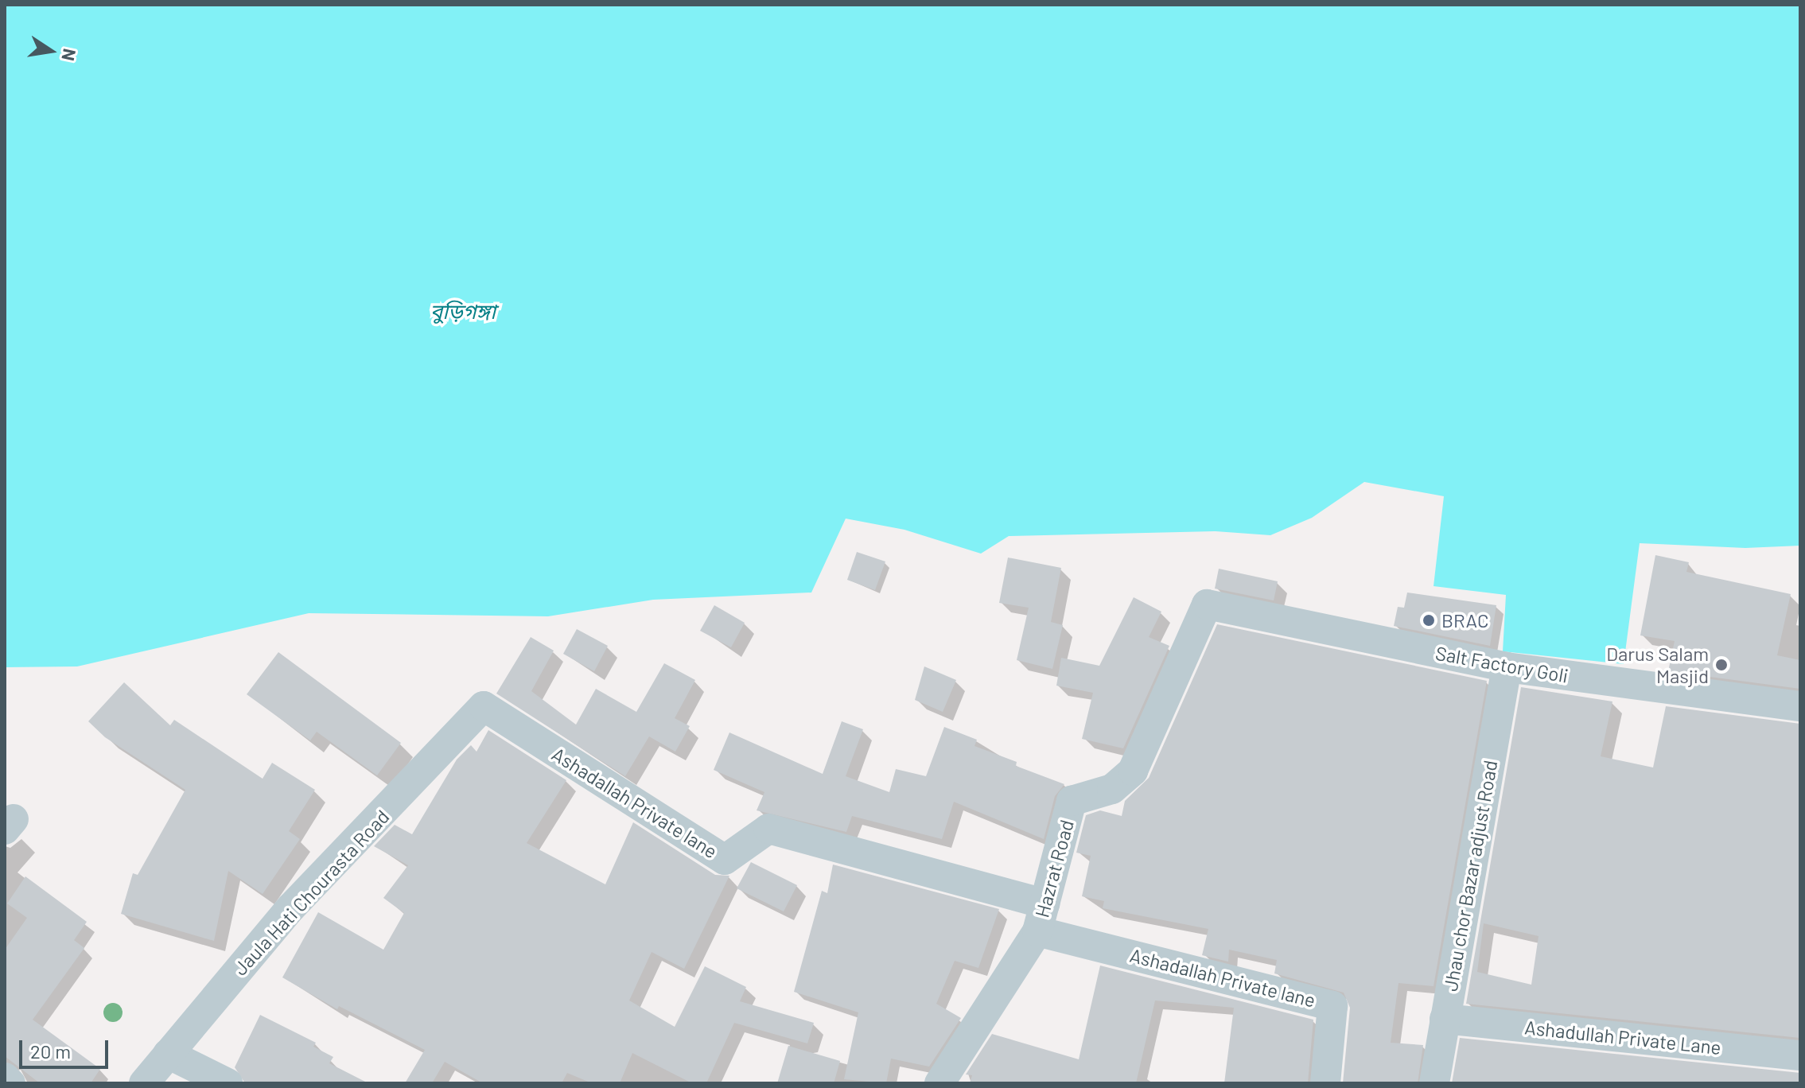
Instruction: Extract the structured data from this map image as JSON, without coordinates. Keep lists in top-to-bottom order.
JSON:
{
  "streets": {
    "street": [
      "Salt Factory Goli",
      "Ashadallah Private lane",
      "Hazrat Road",
      "Jhau chor Bazar adjust Road",
      "Jaula Hati Chourasta Road",
      "Ashadullah Private Lane"
    ]
  },
  "crossings": [
    ["Salt Factory Goli", "Hazrat Road"],
    ["Salt Factory Goli", "Jhau chor Bazar adjust Road"],
    ["Ashadallah Private lane", "Hazrat Road"],
    ["Ashadallah Private lane", "Jaula Hati Chourasta Road"],
    ["Jhau chor Bazar adjust Road", "Ashadullah Private Lane"]
  ],
  "water": ["বুড়িগঙ্গা"],
  "places": ["BRAC", "Darus Salam Masjid"],
  "scale_bar": "20 m",
  "north": "right"
}
